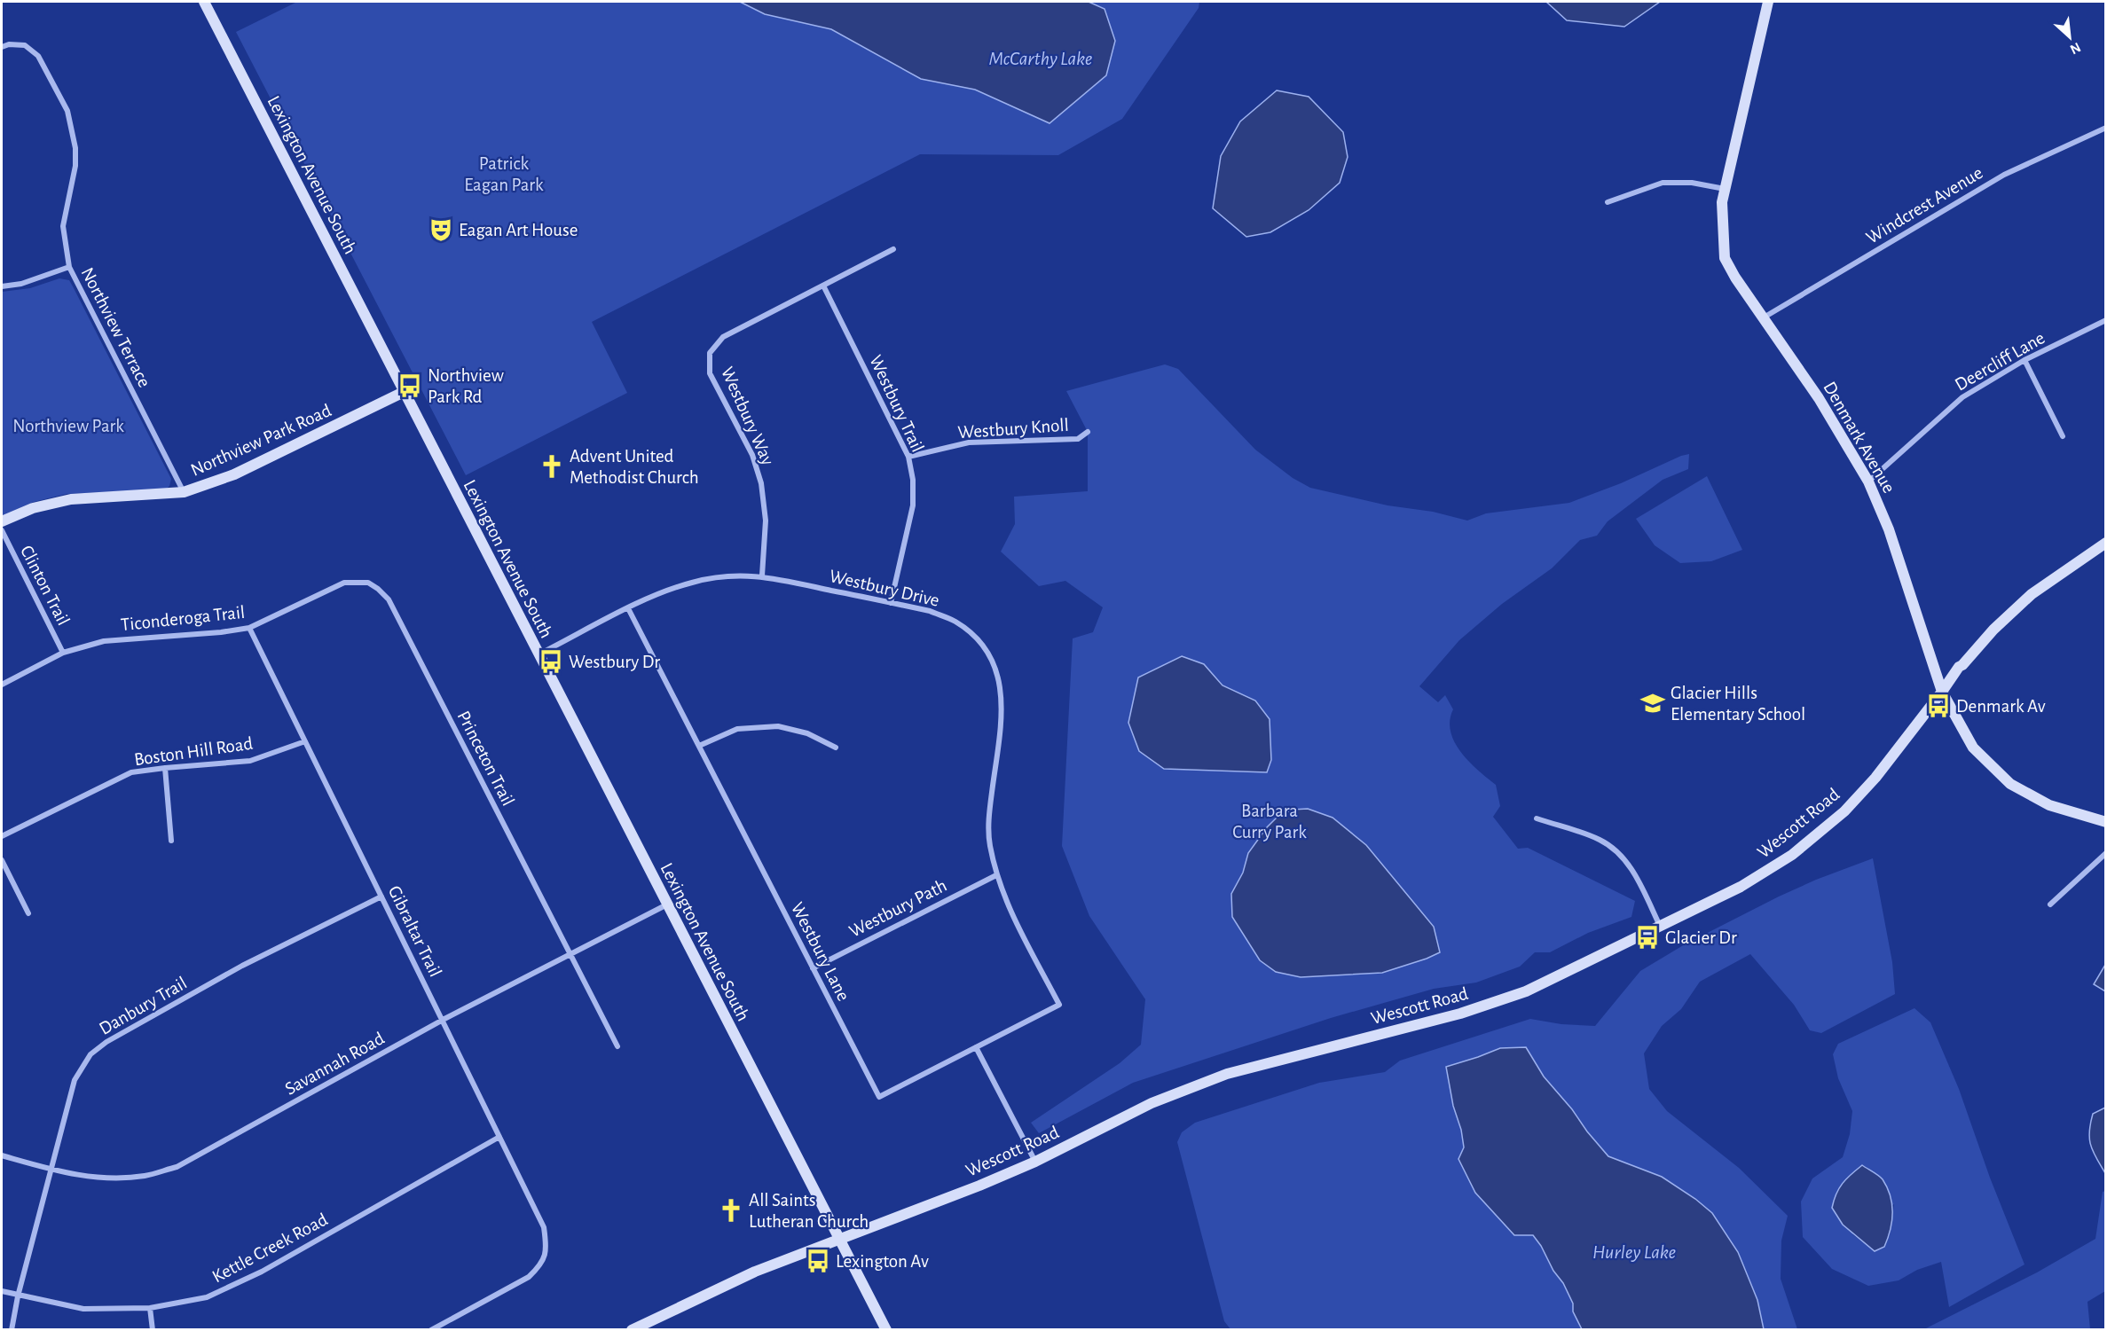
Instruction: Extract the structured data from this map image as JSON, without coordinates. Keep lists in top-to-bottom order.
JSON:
{
  "streets": {
    "street": [
      "Lexington Avenue South",
      "Windcrest Avenue",
      "Northview Terrace",
      "Deercliff Lane",
      "Westbury Trail",
      "Westbury Way",
      "Westbury Knoll",
      "Denmark Avenue",
      "Northview Park Road",
      "Clinton Trail",
      "Westbury Drive",
      "Ticonderoga Trail",
      "Boston Hill Road",
      "Princeton Trail",
      "Wescott Road",
      "Westbury Path",
      "Gibraltar Trail",
      "Westbury Lane",
      "Danbury Trail",
      "Savannah Road",
      "Kettle Creek Road"
    ]
  },
  "crossings": [
    ["Lexington Avenue South", "Northview Park Road"],
    ["Lexington Avenue South", "Westbury Drive"],
    ["Lexington Avenue South", "Wescott Road"],
    ["Lexington Avenue South", "Savannah Road"],
    ["Windcrest Avenue", "Denmark Avenue"],
    ["Northview Terrace", "Northview Park Road"],
    ["Deercliff Lane", "Denmark Avenue"],
    ["Westbury Trail", "Westbury Way"],
    ["Westbury Trail", "Westbury Knoll"],
    ["Westbury Trail", "Westbury Drive"],
    ["Westbury Way", "Westbury Drive"],
    ["Denmark Avenue", "Wescott Road"],
    ["Clinton Trail", "Ticonderoga Trail"],
    ["Westbury Drive", "Westbury Path"],
    ["Westbury Drive", "Westbury Lane"],
    ["Ticonderoga Trail", "Princeton Trail"],
    ["Ticonderoga Trail", "Gibraltar Trail"],
    ["Boston Hill Road", "Gibraltar Trail"],
    ["Princeton Trail", "Savannah Road"],
    ["Westbury Path", "Westbury Lane"],
    ["Gibraltar Trail", "Danbury Trail"],
    ["Gibraltar Trail", "Savannah Road"],
    ["Gibraltar Trail", "Kettle Creek Road"],
    ["Danbury Trail", "Savannah Road"],
    ["Danbury Trail", "Kettle Creek Road"]
  ],
  "water": ["McCarthy Lake", "Hurley Lake"],
  "parks": ["Patrick Eagan Park", "Northview Park", "Barbara Curry Park"],
  "places": {
    "theatre": ["Eagan Art House"],
    "bus stop": [
      "Northview Park Rd",
      "Westbury Dr",
      "Denmark Av",
      "Glacier Dr",
      "Lexington Av"
    ],
    "church": ["Advent United Methodist Church", "All Saints Lutheran Church"],
    "school or university": ["Glacier Hills Elementary School"]
  },
  "north": "bottom right"
}
